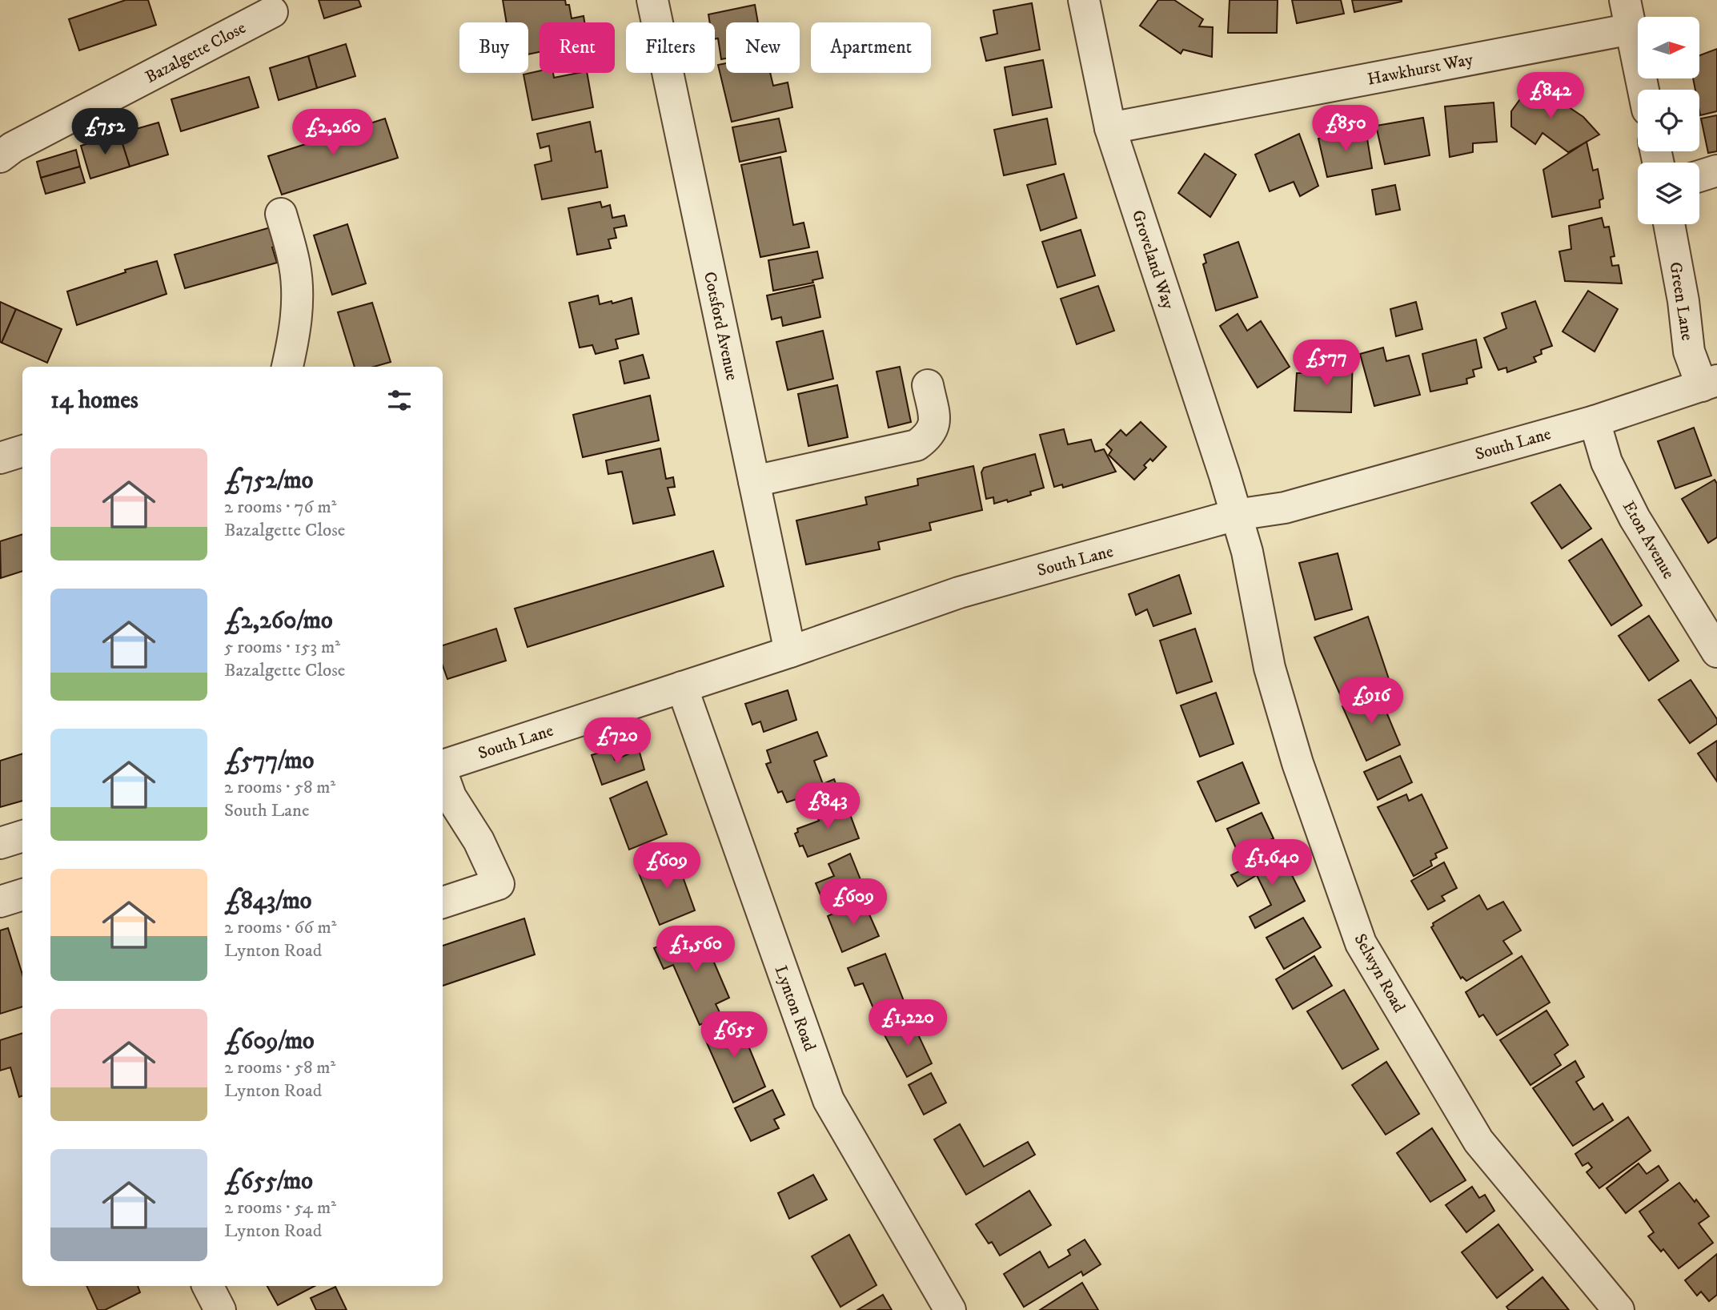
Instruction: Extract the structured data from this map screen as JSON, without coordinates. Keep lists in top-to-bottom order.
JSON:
{
  "streets": {
    "street": [
      "Bazalgette Close",
      "Hawkhurst Way",
      "Groveland Way",
      "Green Lane",
      "Cotsford Avenue",
      "South Lane",
      "Eton Avenue",
      "Selwyn Road",
      "Lynton Road"
    ]
  },
  "crossings": [
    ["Hawkhurst Way", "Groveland Way"],
    ["Groveland Way", "South Lane"],
    ["Groveland Way", "Selwyn Road"],
    ["Green Lane", "South Lane"],
    ["Cotsford Avenue", "South Lane"],
    ["South Lane", "Eton Avenue"],
    ["South Lane", "Selwyn Road"],
    ["South Lane", "Lynton Road"]
  ],
  "north": "right",
  "page": {
    "chip": [
      "Buy",
      "Rent",
      "Filters",
      "New",
      "Apartment"
    ],
    "price": [
      "£842",
      "£850",
      "£752",
      "£2,260",
      "£577",
      "£916",
      "£720",
      "£843",
      "£1,640",
      "£609",
      "£609",
      "£1,560",
      "£1,220",
      "£655"
    ],
    "heading": "14 homes",
    "list": [
      {
        "name": "£752/mo",
        "note": "2 rooms · 76 m² · Bazalgette Close"
      },
      {
        "name": "£2,260/mo",
        "note": "5 rooms · 153 m² · Bazalgette Close"
      },
      {
        "name": "£577/mo",
        "note": "2 rooms · 58 m² · South Lane"
      },
      {
        "name": "£843/mo",
        "note": "2 rooms · 66 m² · Lynton Road"
      },
      {
        "name": "£609/mo",
        "note": "2 rooms · 58 m² · Lynton Road"
      },
      {
        "name": "£655/mo",
        "note": "2 rooms · 54 m² · Lynton Road"
      }
    ]
  }
}
